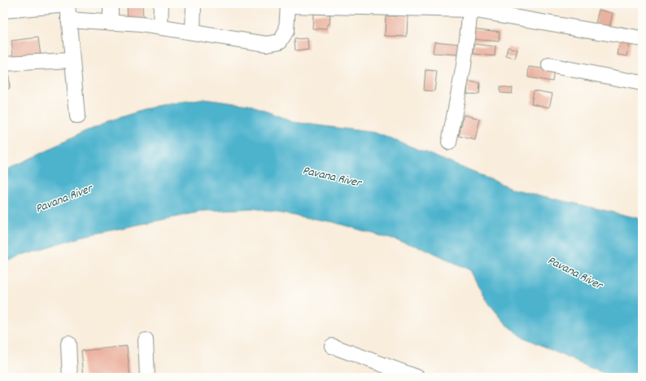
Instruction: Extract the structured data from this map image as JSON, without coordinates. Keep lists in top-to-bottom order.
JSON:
{
  "water": ["Pavana River"]
}
